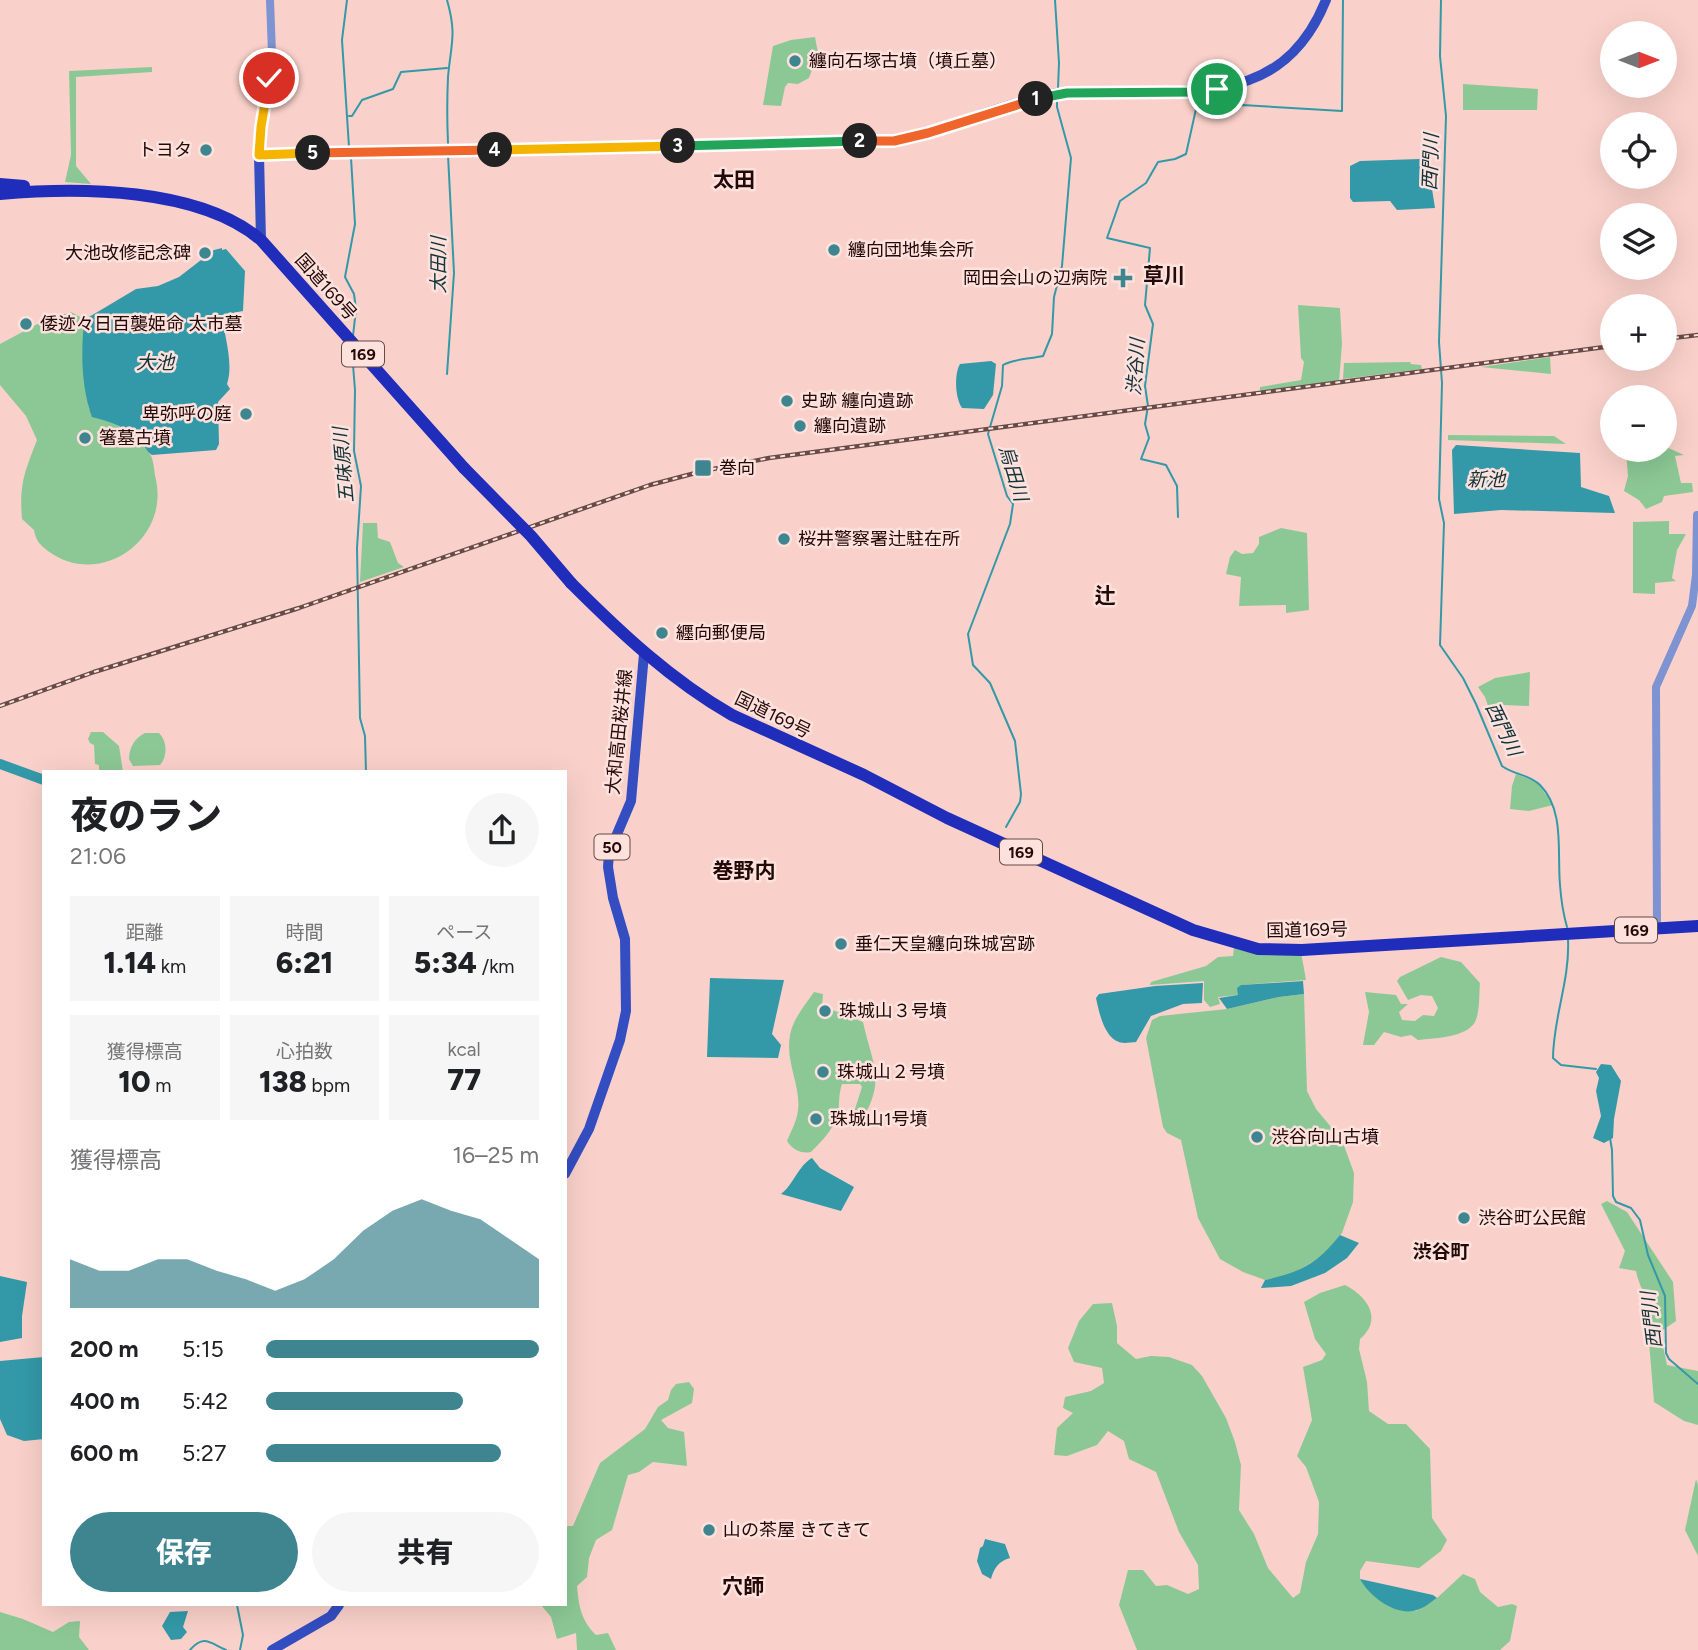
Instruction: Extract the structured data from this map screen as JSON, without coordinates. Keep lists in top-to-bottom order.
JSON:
{
  "streets": {
    "highway": ["国道169号", "169"],
    "main road": ["大和高田桜井線", "50"]
  },
  "crossings": [
    ["国道169号", "169"],
    ["国道169号", "大和高田桜井線"]
  ],
  "districts": [
    "太田",
    "草川",
    "辻",
    "巻野内",
    "渋谷町",
    "穴師"
  ],
  "water": [
    "西門川",
    "太田川",
    "大池",
    "渋谷川",
    "五味原川",
    "烏田川",
    "新池"
  ],
  "places": {
    "other": [
      "纏向石塚古墳（墳丘墓）",
      "トヨタ",
      "纏向団地集会所",
      "大池改修記念碑",
      "倭迹々日百襲姫命 太市墓",
      "史跡 纏向遺跡",
      "卑弥呼の庭",
      "纏向遺跡",
      "箸墓古墳",
      "桜井警察署辻駐在所",
      "纒向郵便局",
      "垂仁天皇纏向珠城宮跡",
      "珠城山３号墳",
      "珠城山２号墳",
      "珠城山1号墳",
      "渋谷向山古墳",
      "渋谷町公民館",
      "山の茶屋 きてきて"
    ],
    "health": ["岡田会山の辺病院"],
    "transit": ["巻向"]
  },
  "north": "right",
  "page": {
    "map_buttons": ["+", "−"],
    "pins": [
      "1",
      "2",
      "3",
      "4",
      "5"
    ],
    "heading": ["夜のラン", "21:06"],
    "stats": [
      ["距離", "1.14 km"],
      ["時間", "6:21"],
      ["ペース", "5:34 /km"],
      ["獲得標高", "10 m"],
      ["心拍数", "138 bpm"],
      ["kcal", "77"]
    ],
    "chart": ["獲得標高", "16–25 m"],
    "list": [
      {
        "name": "200 m",
        "note": "5:15"
      },
      {
        "name": "400 m",
        "note": "5:42"
      },
      {
        "name": "600 m",
        "note": "5:27"
      }
    ],
    "buttons": ["保存", "共有"]
  }
}
